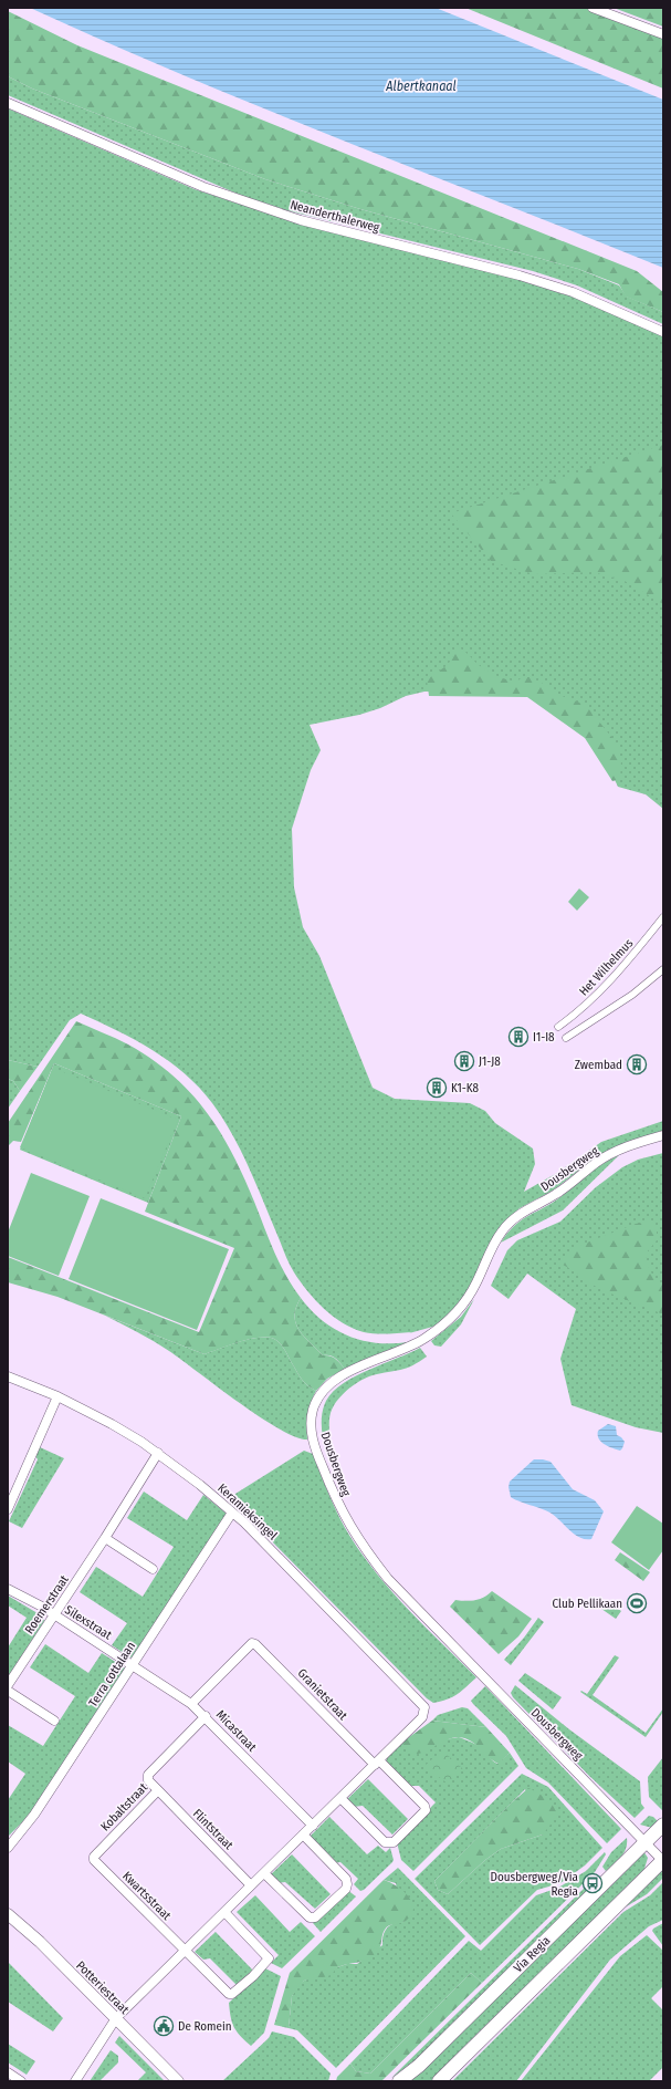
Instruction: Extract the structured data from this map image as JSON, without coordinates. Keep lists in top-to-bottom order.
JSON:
{
  "streets": {
    "main road": ["Via Regia"],
    "street": [
      "Neanderthalerweg",
      "Het Wilhelmus",
      "Dousbergweg",
      "Keramieksingel",
      "Roemerstraat",
      "Silexstraat",
      "Terra cottalaan",
      "Granietstraat",
      "Micastraat",
      "Kobaltstraat",
      "Flintstraat",
      "Kwartsstraat",
      "Potteriestraat"
    ]
  },
  "crossings": [
    ["Dousbergweg", "Via Regia"],
    ["Keramieksingel", "Roemerstraat"],
    ["Keramieksingel", "Terra cottalaan"],
    ["Keramieksingel", "Granietstraat"],
    ["Roemerstraat", "Silexstraat"],
    ["Silexstraat", "Terra cottalaan"],
    ["Silexstraat", "Micastraat"],
    ["Terra cottalaan", "Micastraat"],
    ["Granietstraat", "Micastraat"],
    ["Micastraat", "Kobaltstraat"],
    ["Kobaltstraat", "Flintstraat"],
    ["Kobaltstraat", "Kwartsstraat"]
  ],
  "water": ["Albertkanaal"],
  "places": {
    "building": [
      "I1-I8",
      "J1-J8",
      "Zwembad",
      "K1-K8"
    ],
    "sports": ["Club Pellikaan"],
    "bus stop": ["Dousbergweg/Via Regia"],
    "public building": ["De Romein"]
  }
}
